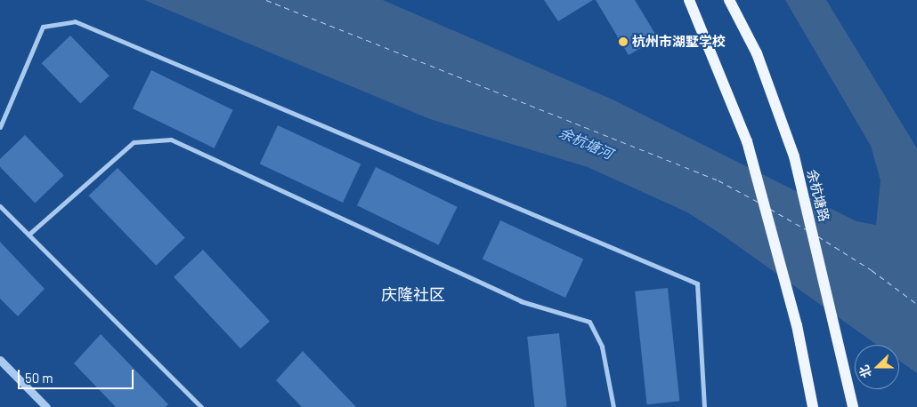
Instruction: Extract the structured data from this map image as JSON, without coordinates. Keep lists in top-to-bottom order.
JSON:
{
  "streets": {
    "main road": ["余杭塘路"]
  },
  "districts": ["庆隆社区"],
  "water": ["余杭塘河"],
  "places": ["杭州市湖墅学校"],
  "scale_bar": "50 m",
  "north": "left"
}
